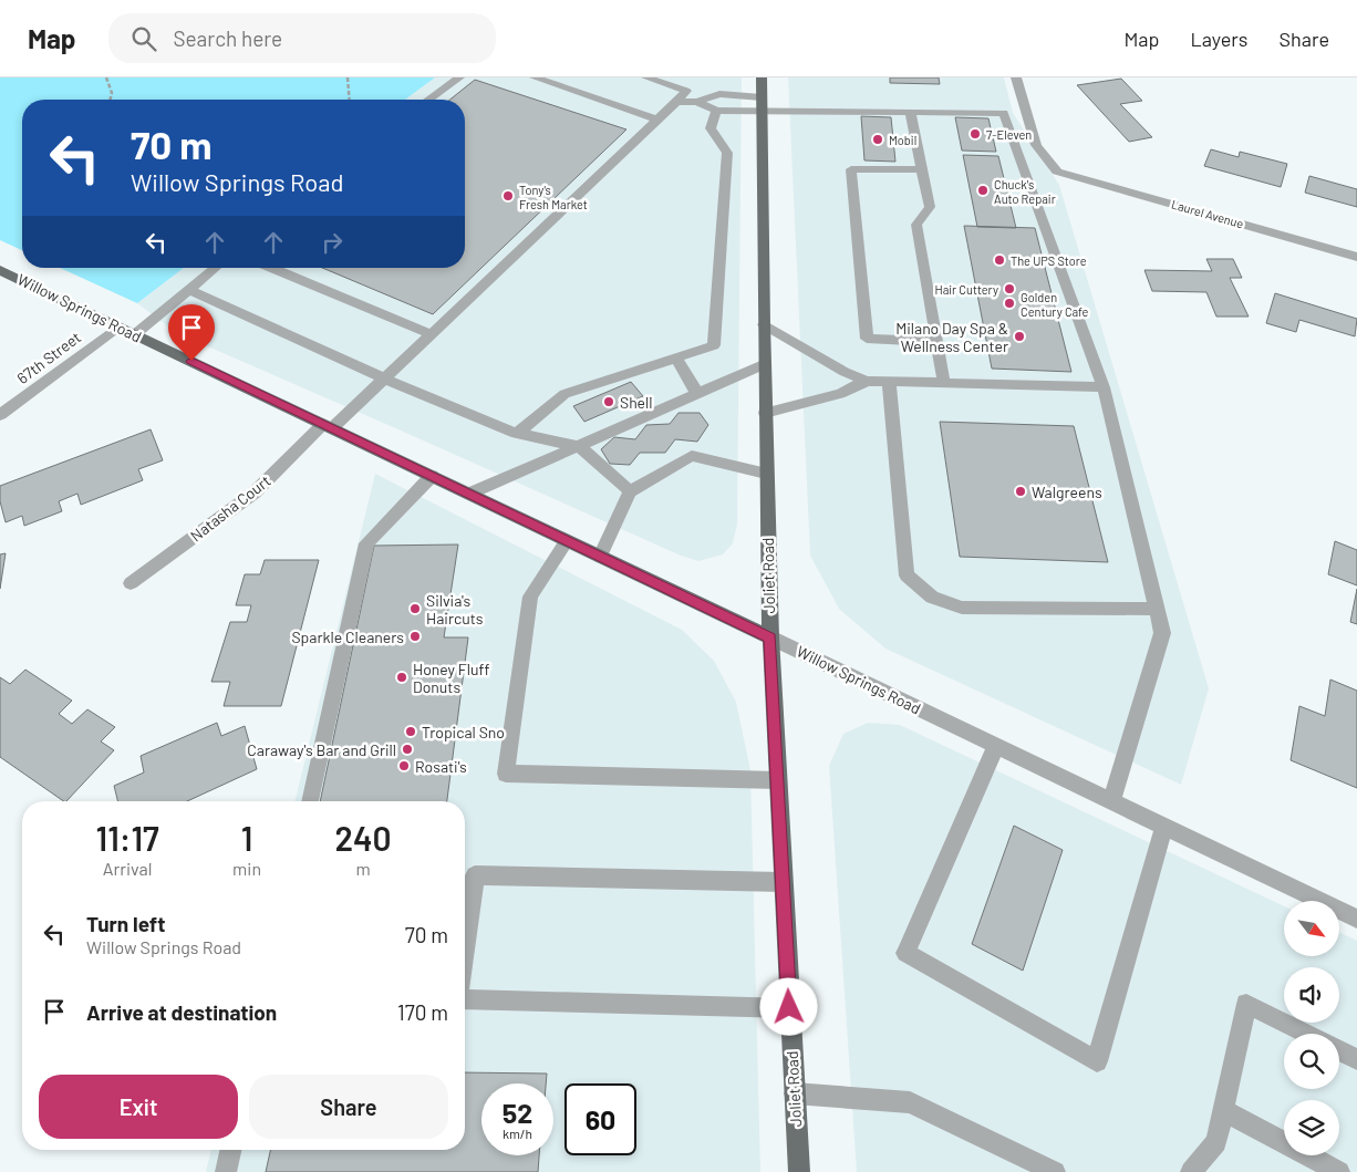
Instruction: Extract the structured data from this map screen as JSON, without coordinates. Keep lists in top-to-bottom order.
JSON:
{
  "streets": {
    "main road": ["Willow Springs Road", "Joliet Road"],
    "street": ["Laurel Avenue", "67th Street", "Natasha Court"]
  },
  "crossings": [
    ["Willow Springs Road", "67th Street"],
    ["Willow Springs Road", "Natasha Court"],
    ["Willow Springs Road", "Joliet Road"]
  ],
  "places": [
    "7-Eleven",
    "Mobil",
    "Chuck's Auto Repair",
    "Tony's Fresh Market",
    "The UPS Store",
    "Hair Cuttery",
    "Golden Century Cafe",
    "Milano Day Spa & Wellness Center",
    "Shell",
    "Walgreens",
    "Silvia's Haircuts",
    "Sparkle Cleaners",
    "Honey Fluff Donuts",
    "Tropical Sno",
    "Caraway's Bar and Grill",
    "Rosati's"
  ],
  "north": "bottom right",
  "page": {
    "header": "Map",
    "search": "Search here",
    "nav": ["Map", "Layers", "Share"],
    "turn": ["70 m", "Willow Springs Road"],
    "eta": [
      "11:17",
      "Arrival",
      "1",
      "min",
      "240",
      "m"
    ],
    "list": [
      {
        "name": "Turn left",
        "note": "Willow Springs Road",
        "value": "70 m"
      },
      {
        "name": "Arrive at destination",
        "value": "170 m"
      }
    ],
    "buttons": ["Exit", "Share"],
    "speed": "52 km/h",
    "limit": "60"
  }
}
